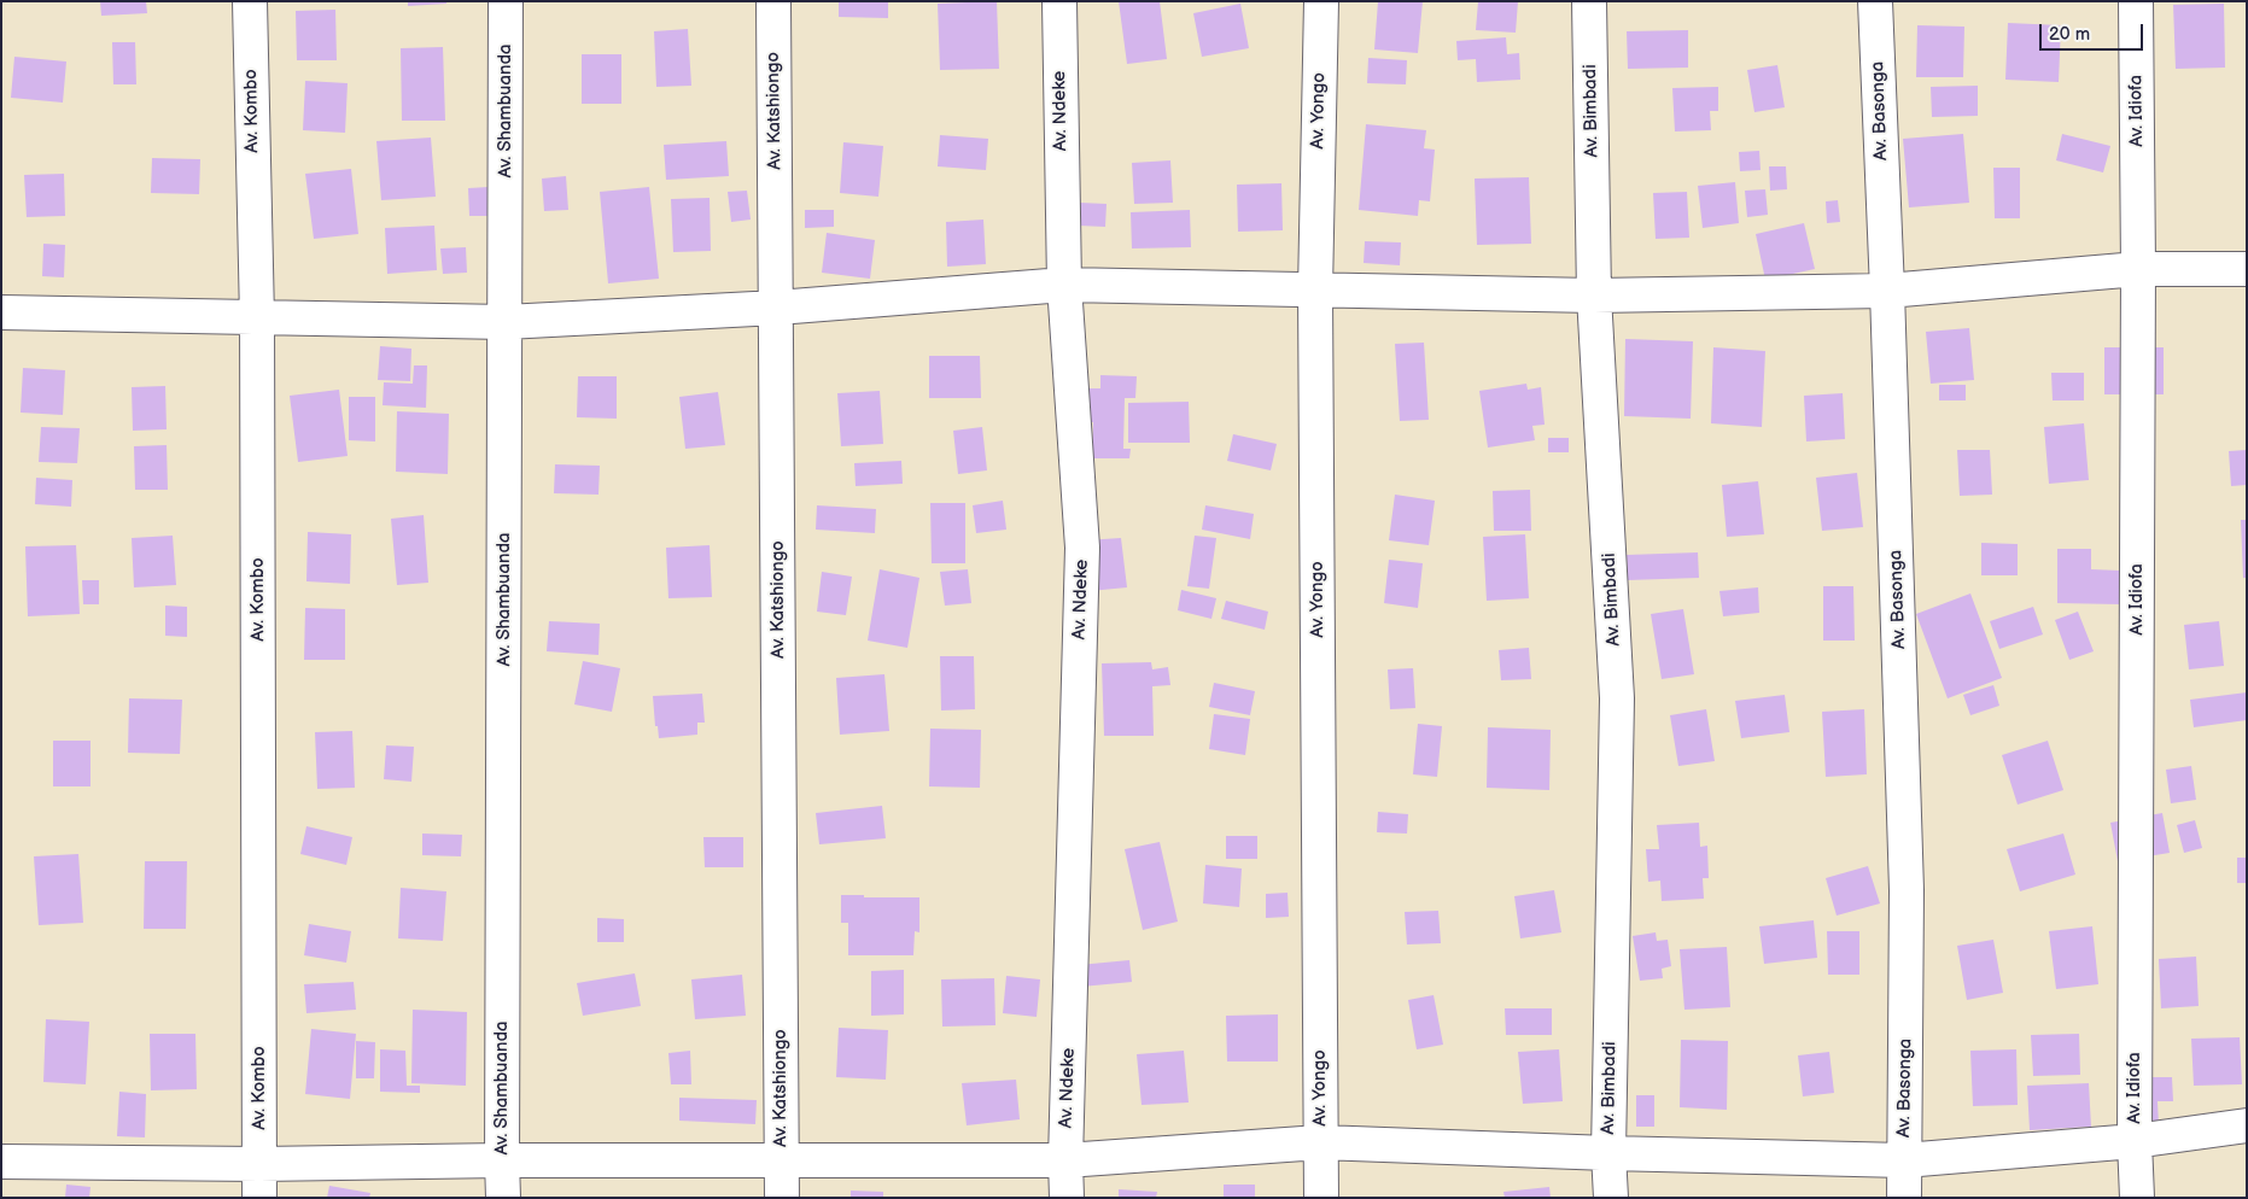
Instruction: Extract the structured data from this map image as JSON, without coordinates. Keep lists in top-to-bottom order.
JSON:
{
  "streets": {
    "street": [
      "Av. Kombo",
      "Av. Shambuanda",
      "Av. Katshiongo",
      "Av. Ndeke",
      "Av. Yongo",
      "Av. Bimbadi",
      "Av. Basonga",
      "Av. Idiofa"
    ]
  },
  "scale_bar": "20 m"
}
